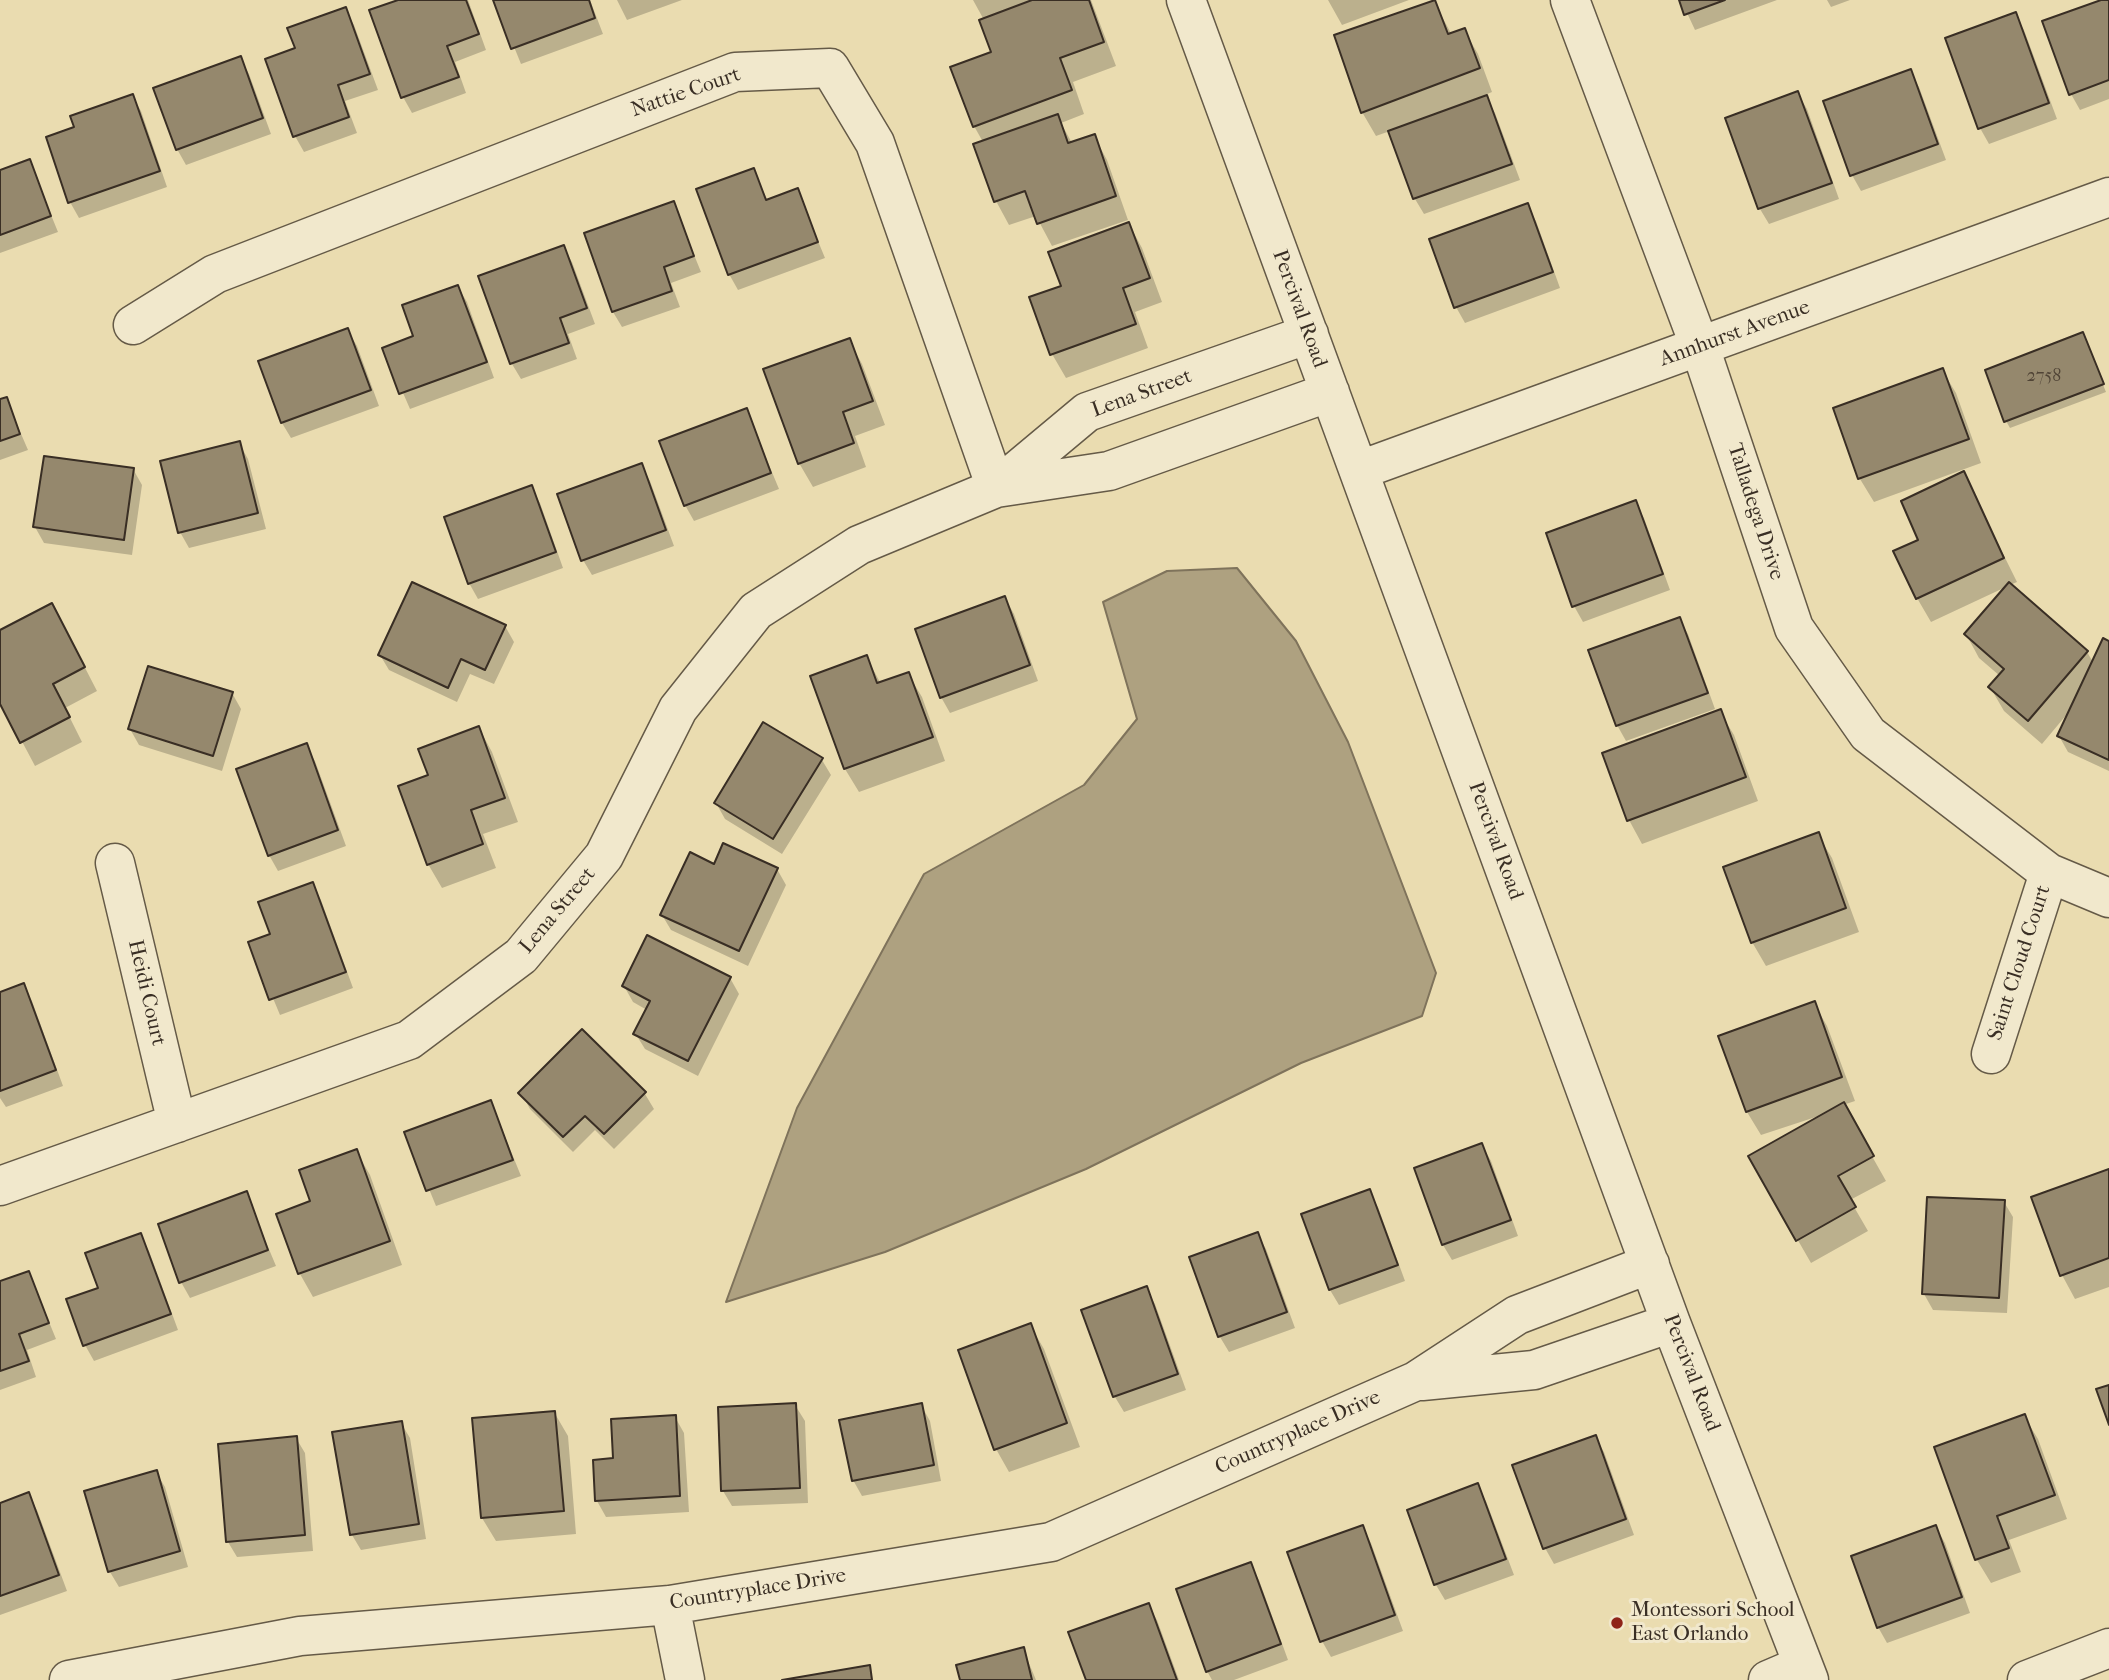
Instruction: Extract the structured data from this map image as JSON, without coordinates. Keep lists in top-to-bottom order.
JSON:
{
  "streets": {
    "street": [
      "Nattie Court",
      "Percival Road",
      "Annhurst Avenue",
      "Lena Street",
      "Talladega Drive",
      "Saint Cloud Court",
      "Heidi Court",
      "Countryplace Drive"
    ]
  },
  "crossings": [
    ["Nattie Court", "Lena Street"],
    ["Percival Road", "Annhurst Avenue"],
    ["Percival Road", "Lena Street"],
    ["Percival Road", "Countryplace Drive"],
    ["Annhurst Avenue", "Talladega Drive"],
    ["Lena Street", "Heidi Court"],
    ["Talladega Drive", "Saint Cloud Court"]
  ],
  "places": ["Montessori School East Orlando"],
  "house_numbers": ["2758"]
}
